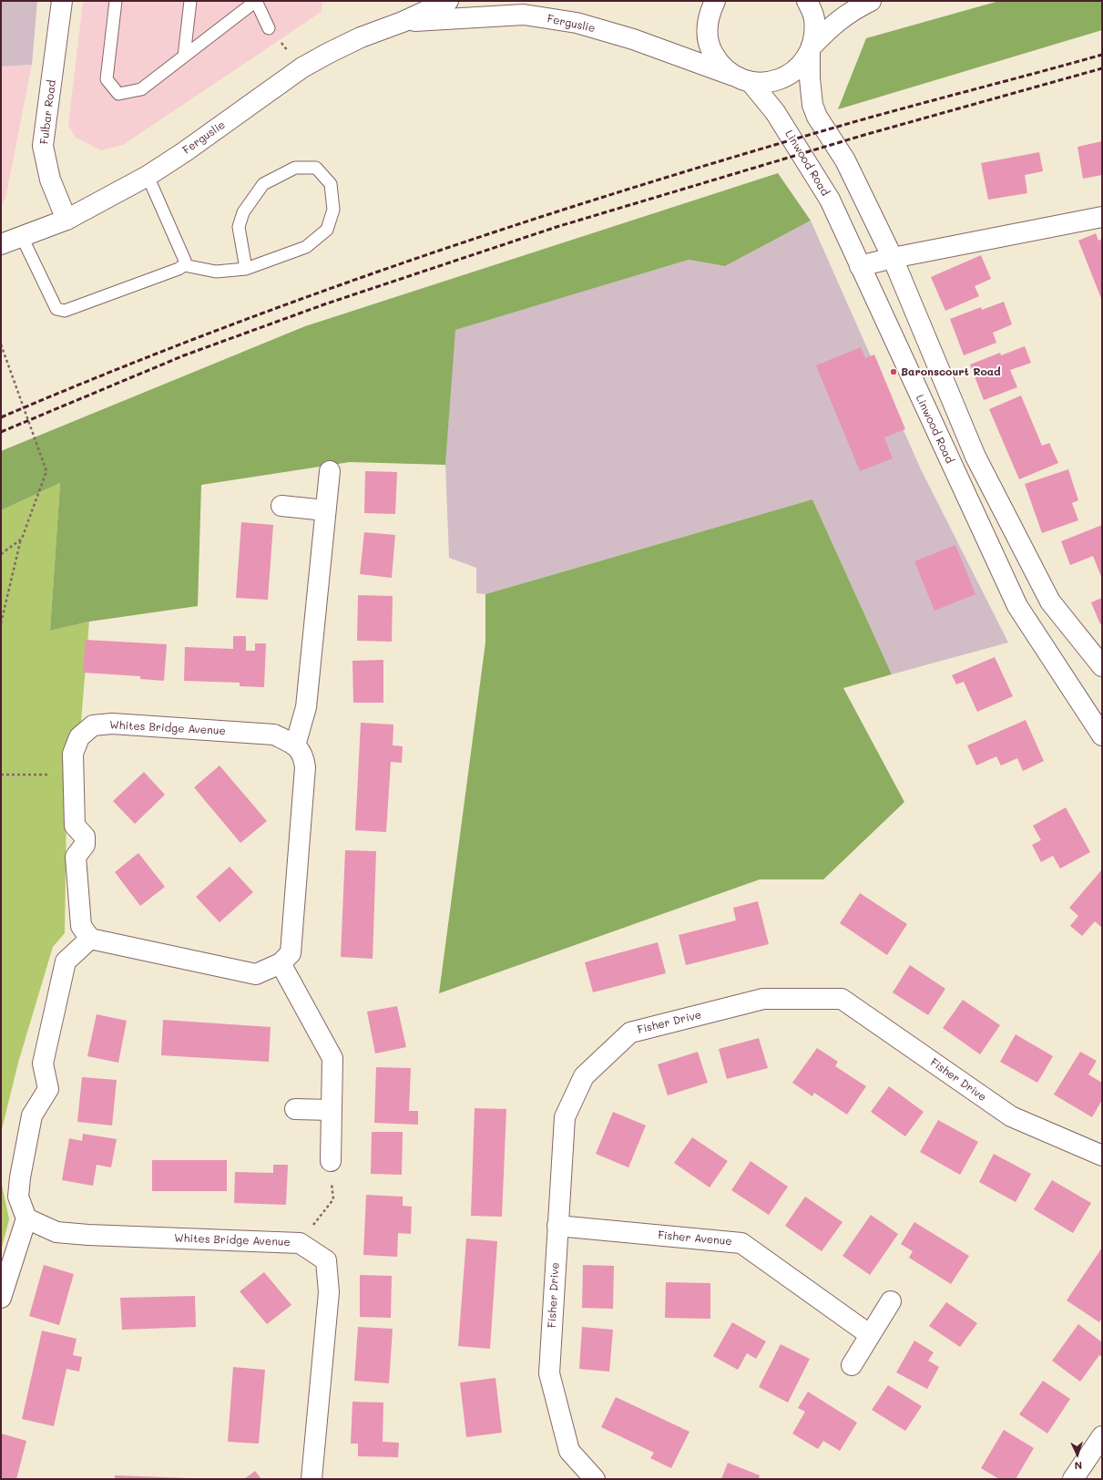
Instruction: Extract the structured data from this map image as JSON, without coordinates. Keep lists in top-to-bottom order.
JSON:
{
  "streets": {
    "street": [
      "Ferguslie",
      "Fulbar Road",
      "Linwood Road",
      "Whites Bridge Avenue",
      "Fisher Drive",
      "Fisher Avenue"
    ]
  },
  "crossings": [
    ["Ferguslie", "Fulbar Road"],
    ["Ferguslie", "Linwood Road"],
    ["Fisher Drive", "Fisher Avenue"]
  ],
  "places": ["Baronscourt Road"],
  "north": "bottom"
}
